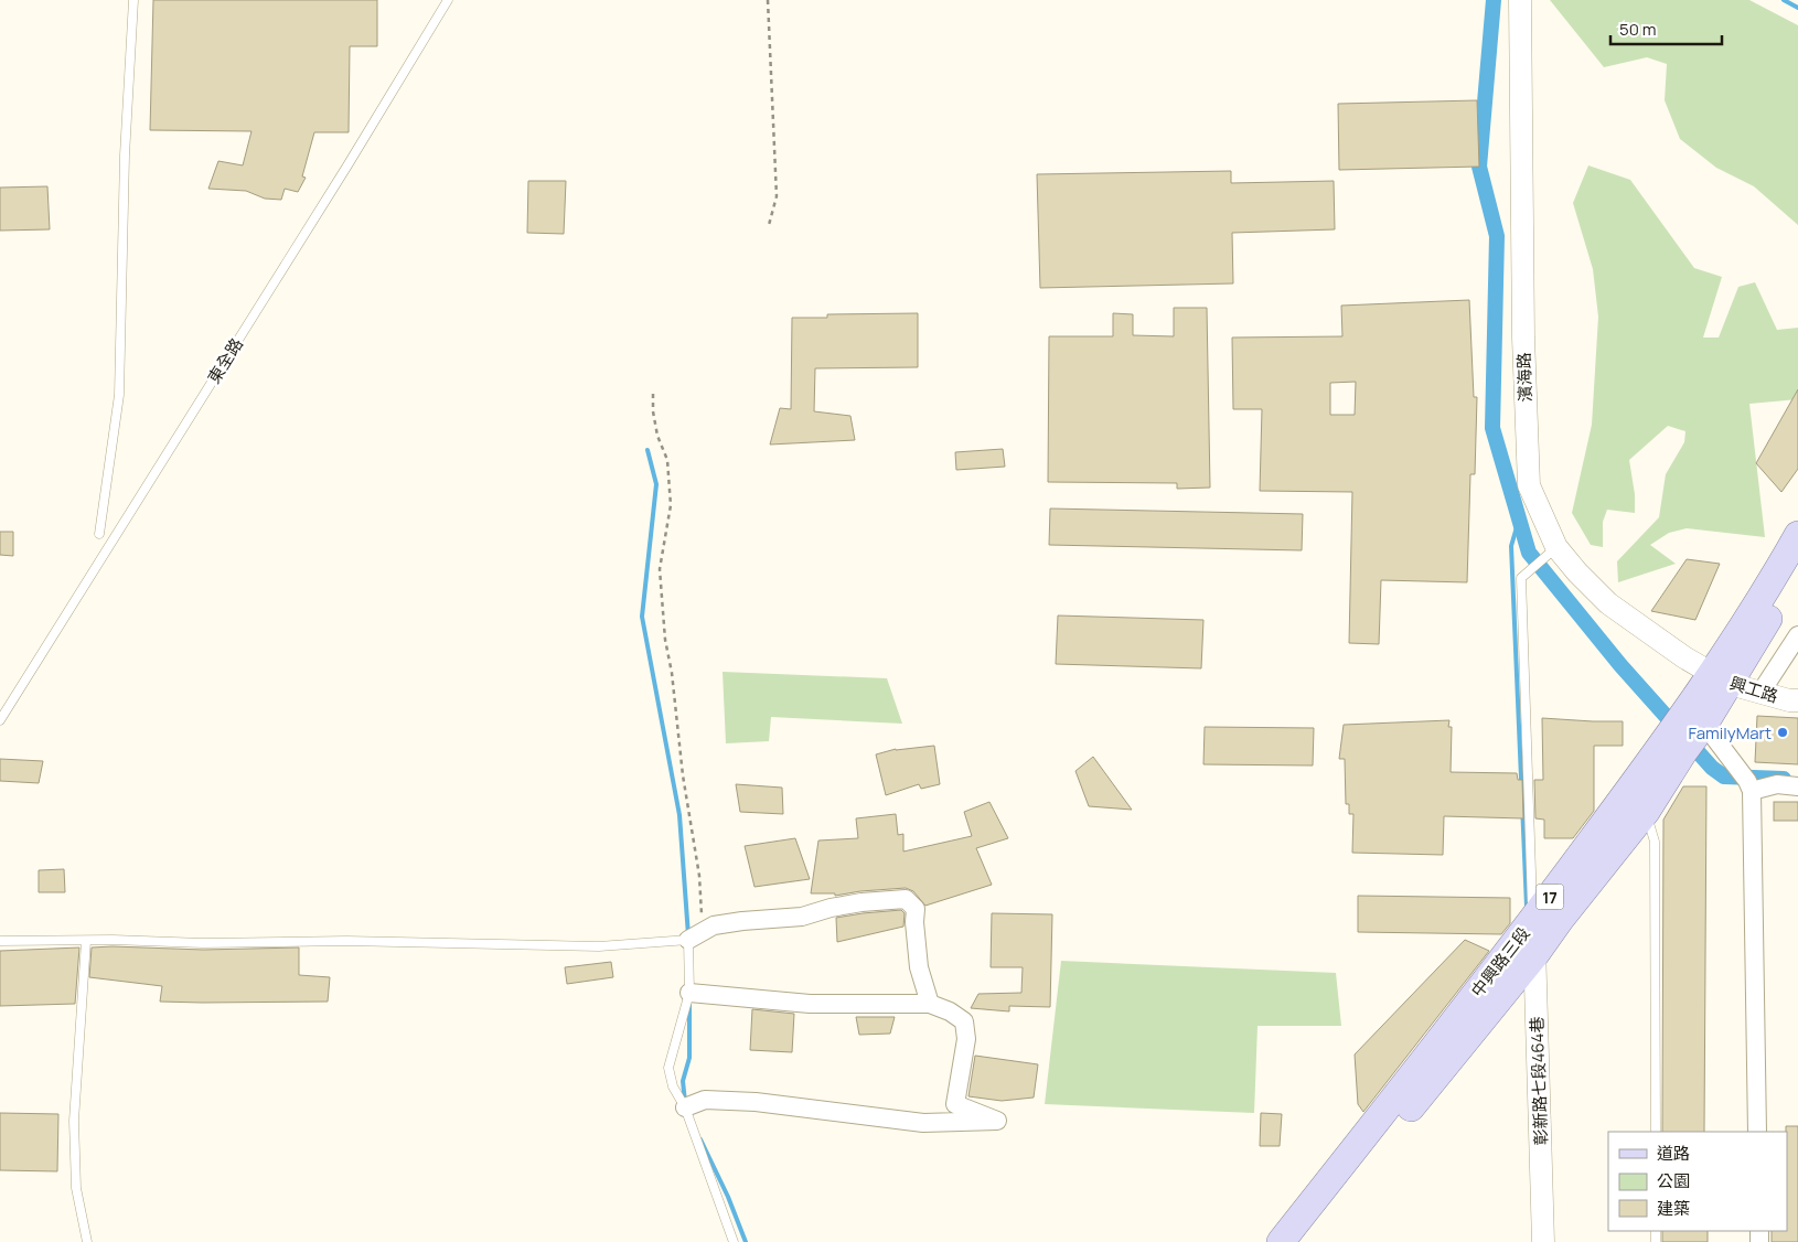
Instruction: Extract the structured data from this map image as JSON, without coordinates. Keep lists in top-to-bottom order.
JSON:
{
  "streets": {
    "main road": ["17", "中興路三段"],
    "street": ["濱海路", "興工路", "彰新路七段464巷"],
    "lane": ["東全路"]
  },
  "crossings": [
    ["濱海路", "興工路"],
    ["濱海路", "中興路三段"],
    ["興工路", "中興路三段"],
    ["中興路三段", "彰新路七段464巷"]
  ],
  "places": ["FamilyMart"],
  "legend": ["道路", "公園", "建築"],
  "scale_bar": "50 m"
}
